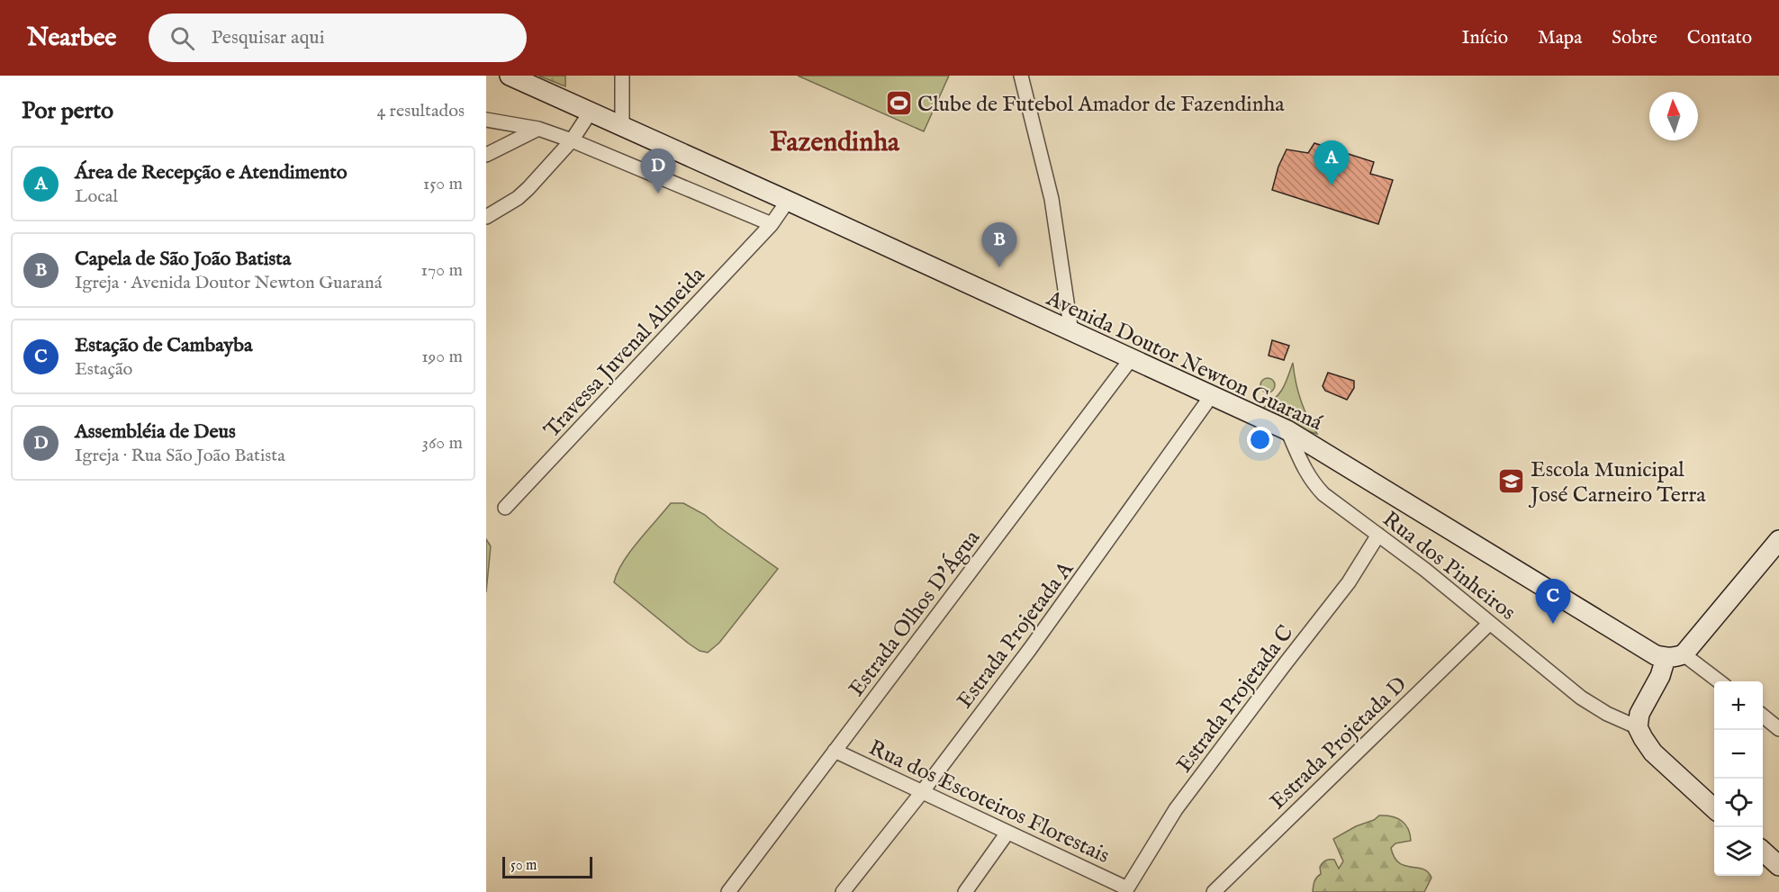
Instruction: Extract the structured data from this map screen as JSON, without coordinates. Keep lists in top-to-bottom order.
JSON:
{
  "streets": {
    "main road": ["Avenida Doutor Newton Guaraná"],
    "street": [
      "Travessa Juvenal Almeida",
      "Rua dos Pinheiros",
      "Estrada Olhos D'Água",
      "Estrada Projetada A",
      "Estrada Projetada C",
      "Estrada Projetada D",
      "Rua dos Escoteiros Florestais"
    ]
  },
  "crossings": [
    ["Travessa Juvenal Almeida", "Avenida Doutor Newton Guaraná"],
    ["Avenida Doutor Newton Guaraná", "Rua dos Pinheiros"],
    ["Avenida Doutor Newton Guaraná", "Estrada Olhos D'Água"],
    ["Avenida Doutor Newton Guaraná", "Estrada Projetada A"],
    ["Rua dos Pinheiros", "Estrada Projetada C"],
    ["Rua dos Pinheiros", "Estrada Projetada D"],
    ["Estrada Olhos D'Água", "Rua dos Escoteiros Florestais"],
    ["Estrada Projetada A", "Rua dos Escoteiros Florestais"],
    ["Estrada Projetada C", "Rua dos Escoteiros Florestais"]
  ],
  "districts": ["Fazendinha"],
  "places": {
    "sports": ["Clube de Futebol Amador de Fazendinha"],
    "school or university": ["Escola Municipal José Carneiro Terra"]
  },
  "scale_bar": "50 m",
  "north": "top",
  "page": {
    "header": "Nearbee",
    "search": "Pesquisar aqui",
    "nav": [
      "Início",
      "Mapa",
      "Sobre",
      "Contato"
    ],
    "heading": ["Por perto", "4 resultados"],
    "pins": [
      "A",
      "D",
      "B",
      "C"
    ],
    "list": [
      {
        "mark": "A",
        "name": "Área de Recepção e Atendimento",
        "note": "Local",
        "value": "150 m"
      },
      {
        "mark": "B",
        "name": "Capela de São João Batista",
        "note": "Igreja · Avenida Doutor Newton Guaraná",
        "value": "170 m"
      },
      {
        "mark": "C",
        "name": "Estação de Cambayba",
        "note": "Estação",
        "value": "190 m"
      },
      {
        "mark": "D",
        "name": "Assembléia de Deus",
        "note": "Igreja · Rua São João Batista",
        "value": "360 m"
      }
    ],
    "map_buttons": ["+", "−"],
    "scale": "50 m"
  }
}
